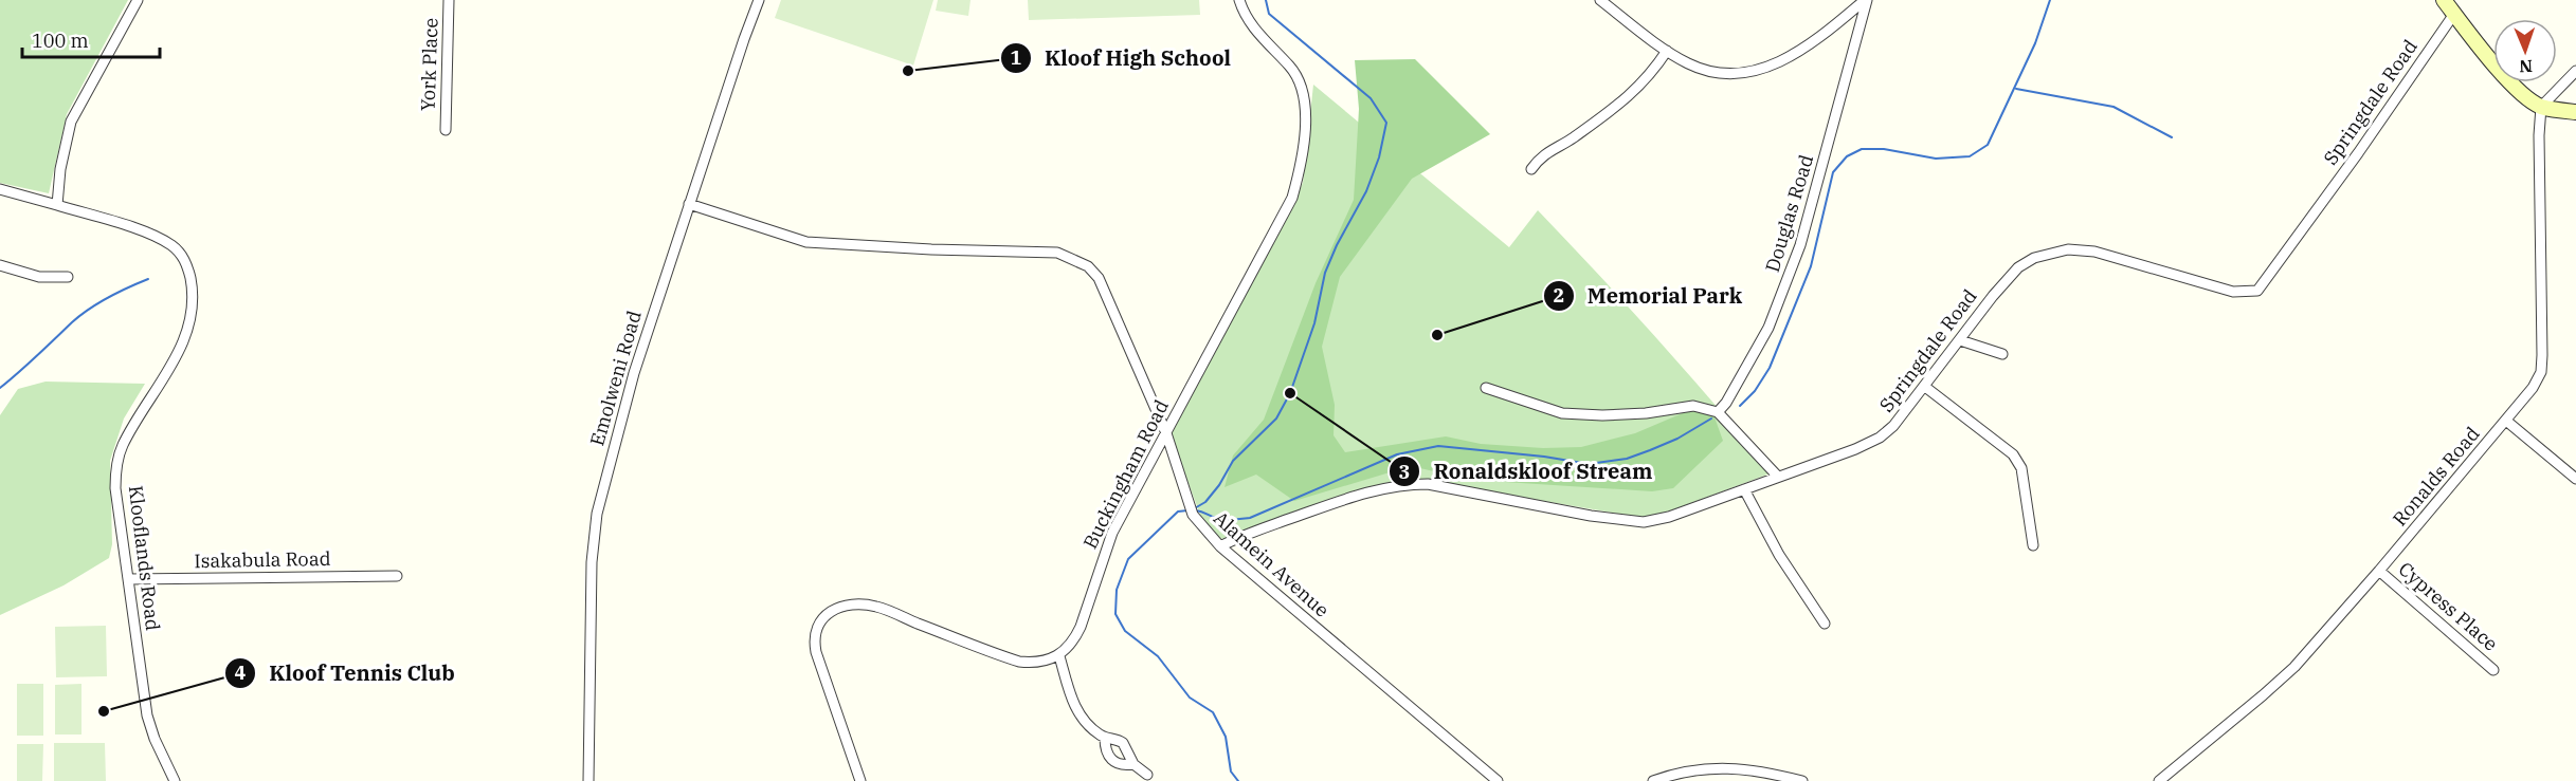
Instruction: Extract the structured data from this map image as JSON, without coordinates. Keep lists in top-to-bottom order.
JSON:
{
  "streets": {
    "street": [
      "York Place",
      "Springdale Road",
      "Douglas Road",
      "Emolweni Road",
      "Buckingham Road",
      "Ronalds Road",
      "Klooflands Road",
      "Isakabula Road",
      "Alamein Avenue",
      "Cypress Place"
    ]
  },
  "crossings": [
    ["Springdale Road", "Alamein Avenue"],
    ["Emolweni Road", "Alamein Avenue"],
    ["Buckingham Road", "Alamein Avenue"],
    ["Ronalds Road", "Cypress Place"],
    ["Klooflands Road", "Isakabula Road"]
  ],
  "places": [
    "Kloof High School",
    "Memorial Park",
    "Ronaldskloof Stream",
    "Kloof Tennis Club"
  ],
  "scale_bar": "100 m",
  "north": "bottom"
}
